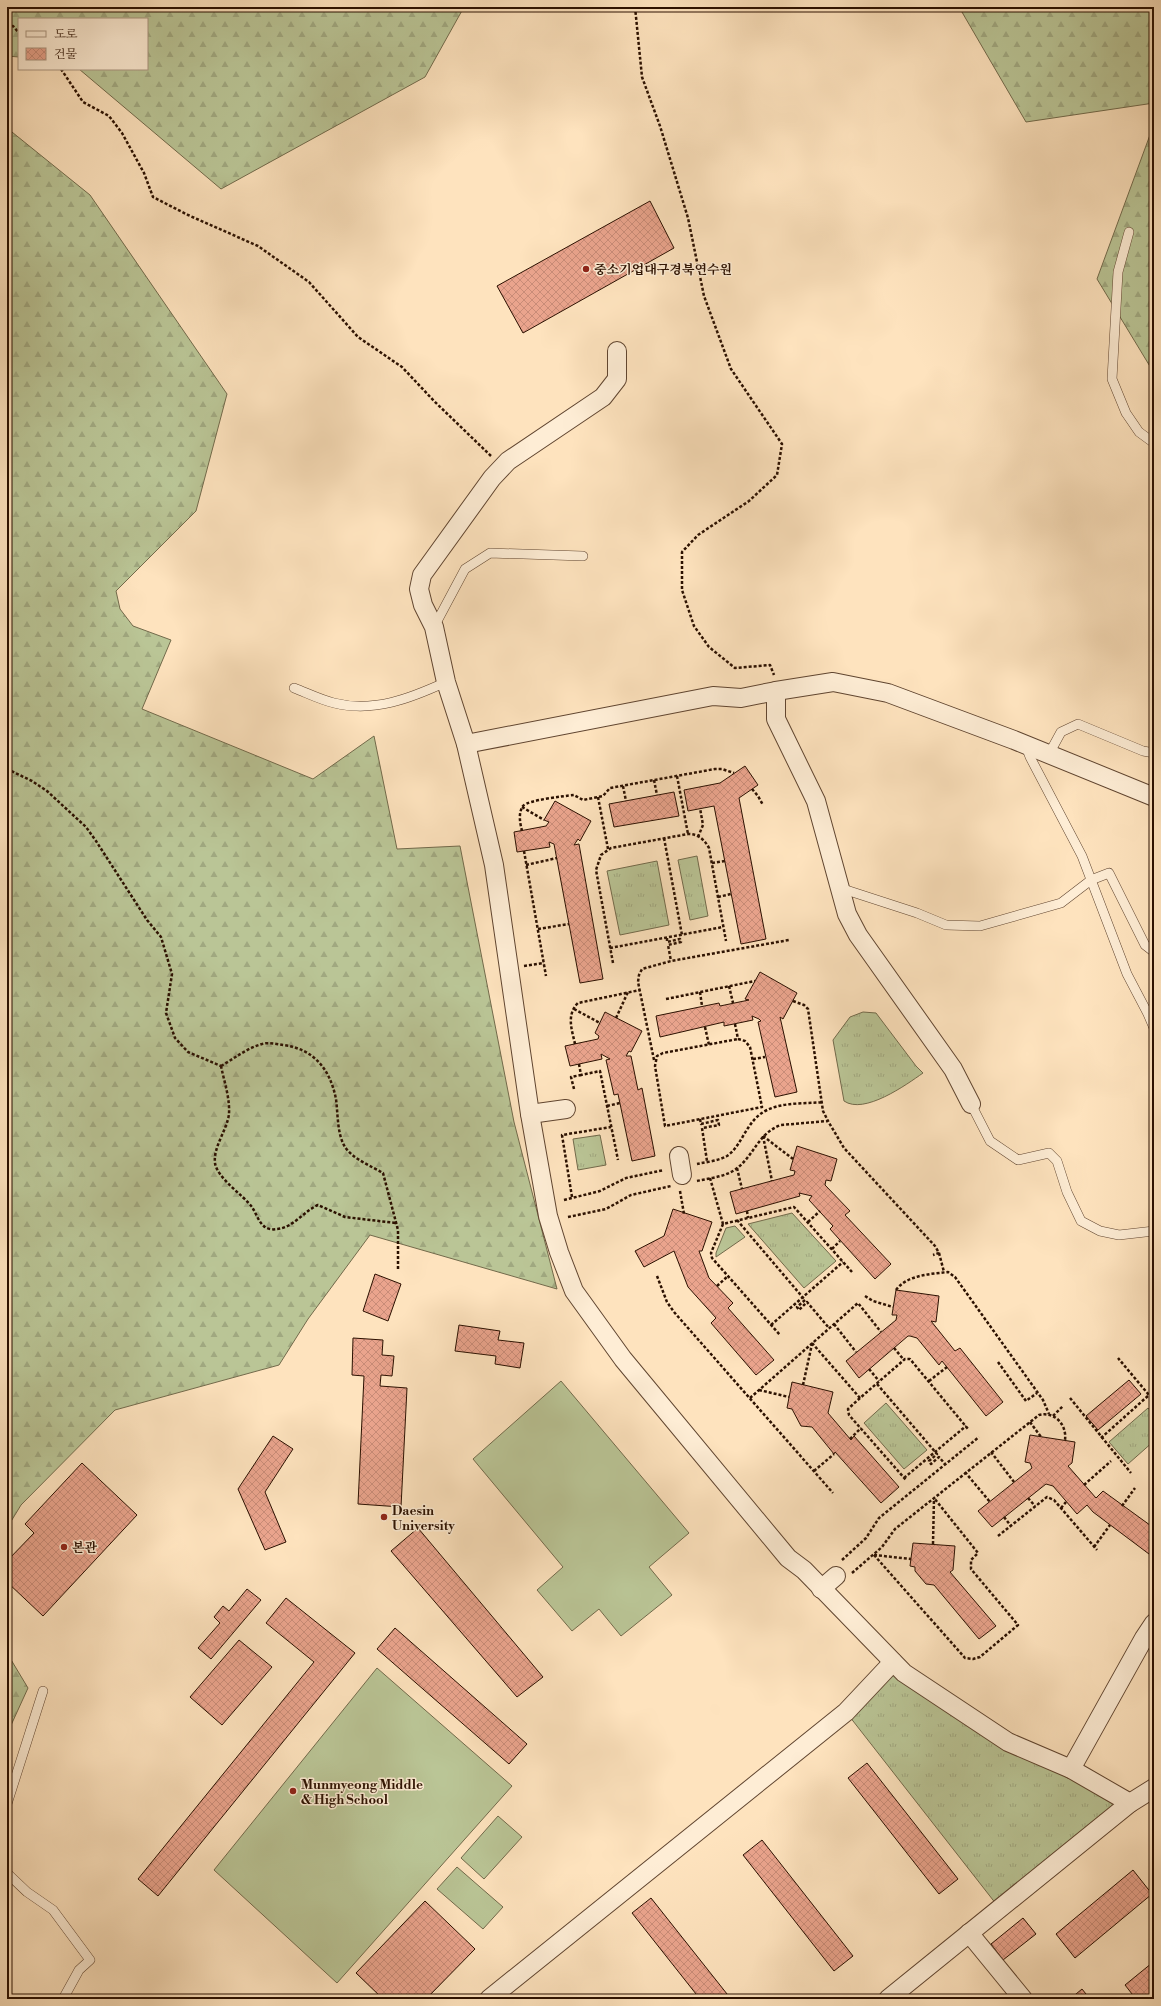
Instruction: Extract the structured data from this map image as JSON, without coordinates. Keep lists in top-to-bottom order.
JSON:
{
  "places": [
    "중소기업대구경북연수원",
    "Daesin University",
    "본관",
    "Munmyeong Middle & High School"
  ],
  "legend": ["도로", "건물"]
}
